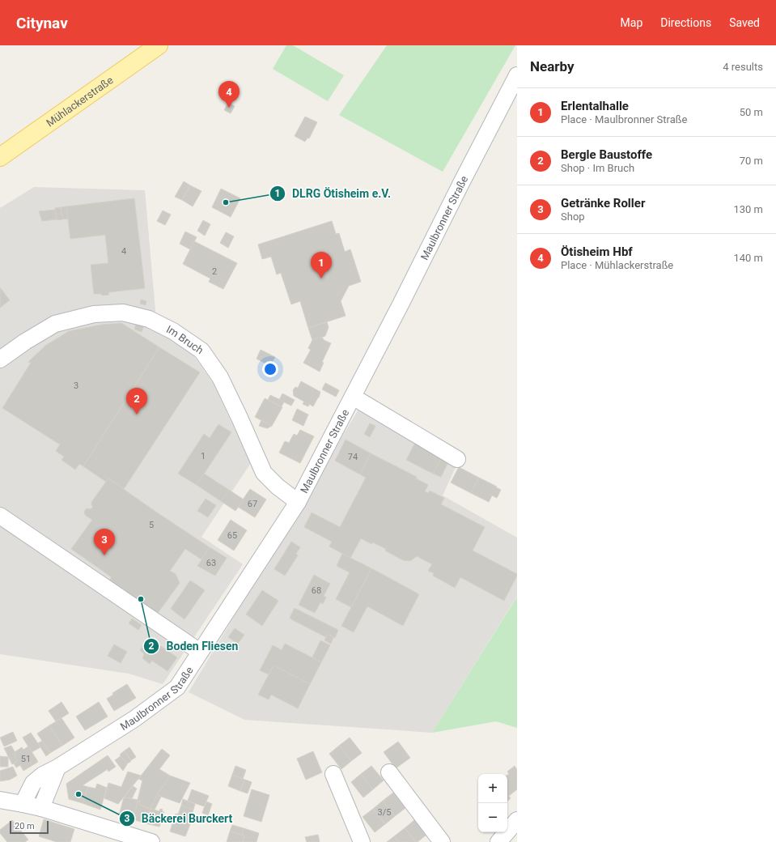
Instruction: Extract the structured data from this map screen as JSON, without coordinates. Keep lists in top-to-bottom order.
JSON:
{
  "streets": {
    "main road": ["Mühlackerstraße"],
    "street": ["Maulbronner Straße", "Im Bruch"]
  },
  "crossings": [
    ["Maulbronner Straße", "Im Bruch"]
  ],
  "places": ["DLRG Ötisheim e.V.", "Boden Fliesen", "Bäckerei Burckert"],
  "house_numbers": [
    "4",
    "2",
    "3",
    "1",
    "74",
    "67",
    "5",
    "65",
    "63",
    "68",
    "51",
    "3/5"
  ],
  "scale_bar": "20 m",
  "page": {
    "header": "Citynav",
    "nav": ["Map", "Directions", "Saved"],
    "heading": ["Nearby", "4 results"],
    "pins": [
      "4",
      "1",
      "2",
      "3"
    ],
    "list": [
      {
        "mark": "1",
        "name": "Erlentalhalle",
        "note": "Place · Maulbronner Straße",
        "value": "50 m"
      },
      {
        "mark": "2",
        "name": "Bergle Baustoffe",
        "note": "Shop · Im Bruch",
        "value": "70 m"
      },
      {
        "mark": "3",
        "name": "Getränke Roller",
        "note": "Shop",
        "value": "130 m"
      },
      {
        "mark": "4",
        "name": "Ötisheim Hbf",
        "note": "Place · Mühlackerstraße",
        "value": "140 m"
      }
    ],
    "map_buttons": ["+", "−"],
    "scale": "20 m"
  }
}
